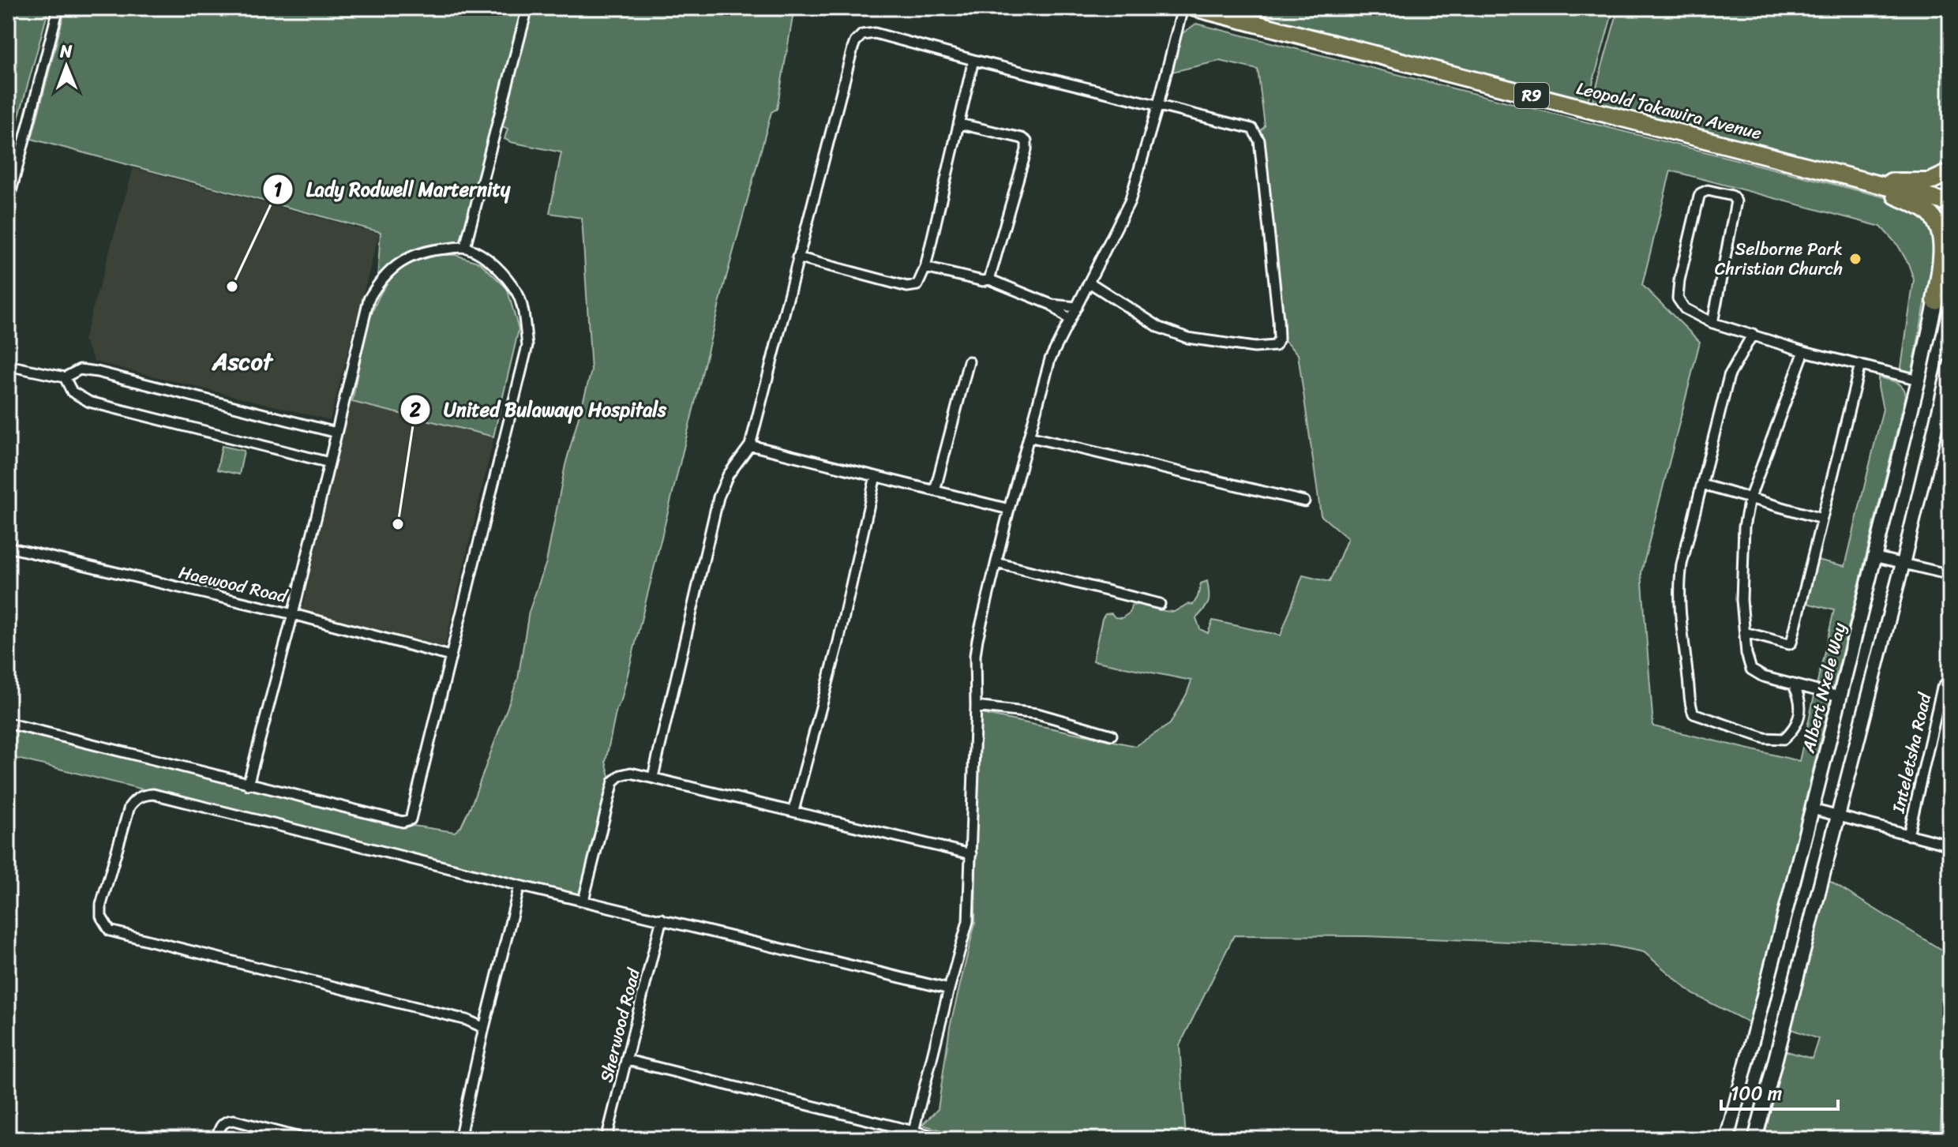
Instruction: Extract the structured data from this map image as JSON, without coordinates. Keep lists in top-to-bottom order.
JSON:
{
  "streets": {
    "highway": ["R9", "Leopold Takawira Avenue"],
    "main road": ["Albert Nxele Way"],
    "street": ["Haewood Road", "Inteletsha Road", "Sherwood Road"]
  },
  "districts": ["Ascot"],
  "places": ["Selborne Park Christian Church", "Lady Rodwell Marternity", "United Bulawayo Hospitals"],
  "scale_bar": "100 m",
  "north": "top"
}
